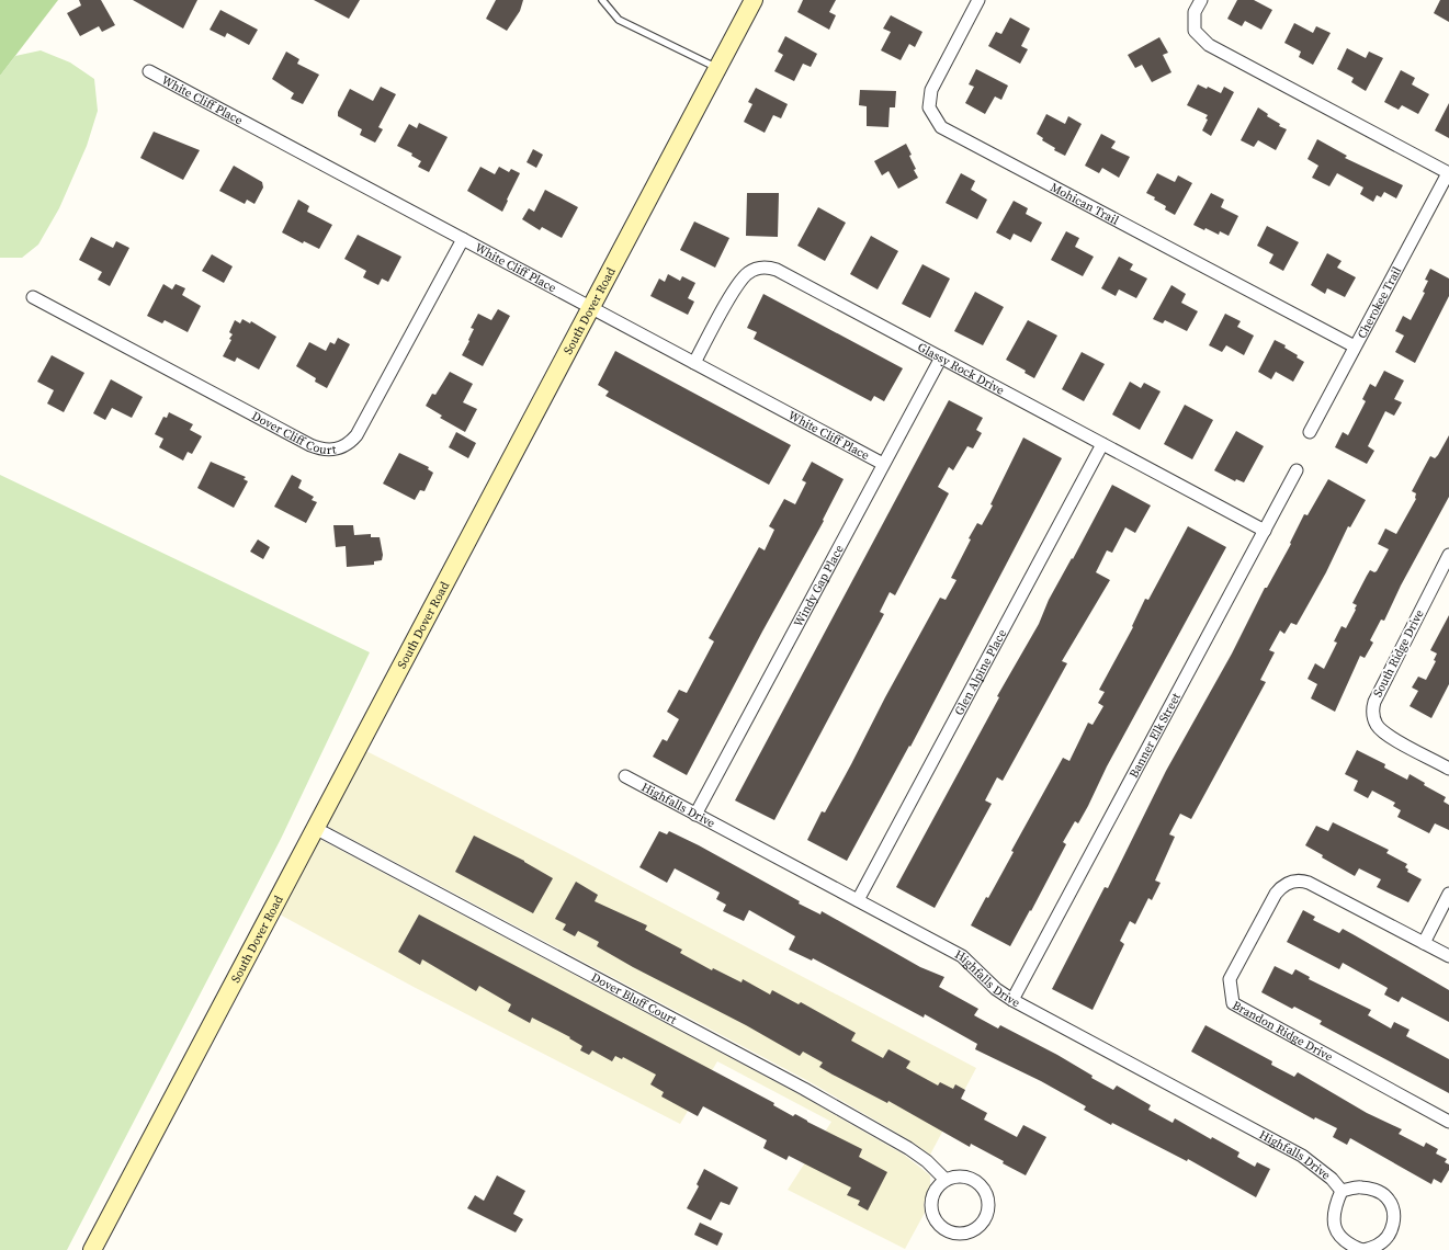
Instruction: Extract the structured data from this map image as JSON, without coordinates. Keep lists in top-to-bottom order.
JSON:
{
  "streets": {
    "street": [
      "White Cliff Place",
      "Mohican Trail",
      "Cherokee Trail",
      "South Dover Road",
      "Glassy Rock Drive",
      "Dover Cliff Court",
      "Windy Gap Place",
      "South Ridge Drive",
      "Glen Alpine Place",
      "Banner Elk Street",
      "Highfalls Drive",
      "Dover Bluff Court",
      "Brandon Ridge Drive"
    ]
  },
  "crossings": [
    ["White Cliff Place", "South Dover Road"],
    ["White Cliff Place", "Glassy Rock Drive"],
    ["White Cliff Place", "Dover Cliff Court"],
    ["White Cliff Place", "Windy Gap Place"],
    ["Mohican Trail", "Cherokee Trail"],
    ["South Dover Road", "Dover Bluff Court"],
    ["Glassy Rock Drive", "Windy Gap Place"],
    ["Glassy Rock Drive", "Glen Alpine Place"],
    ["Glassy Rock Drive", "Banner Elk Street"],
    ["Windy Gap Place", "Highfalls Drive"],
    ["Glen Alpine Place", "Highfalls Drive"],
    ["Banner Elk Street", "Highfalls Drive"]
  ]
}
